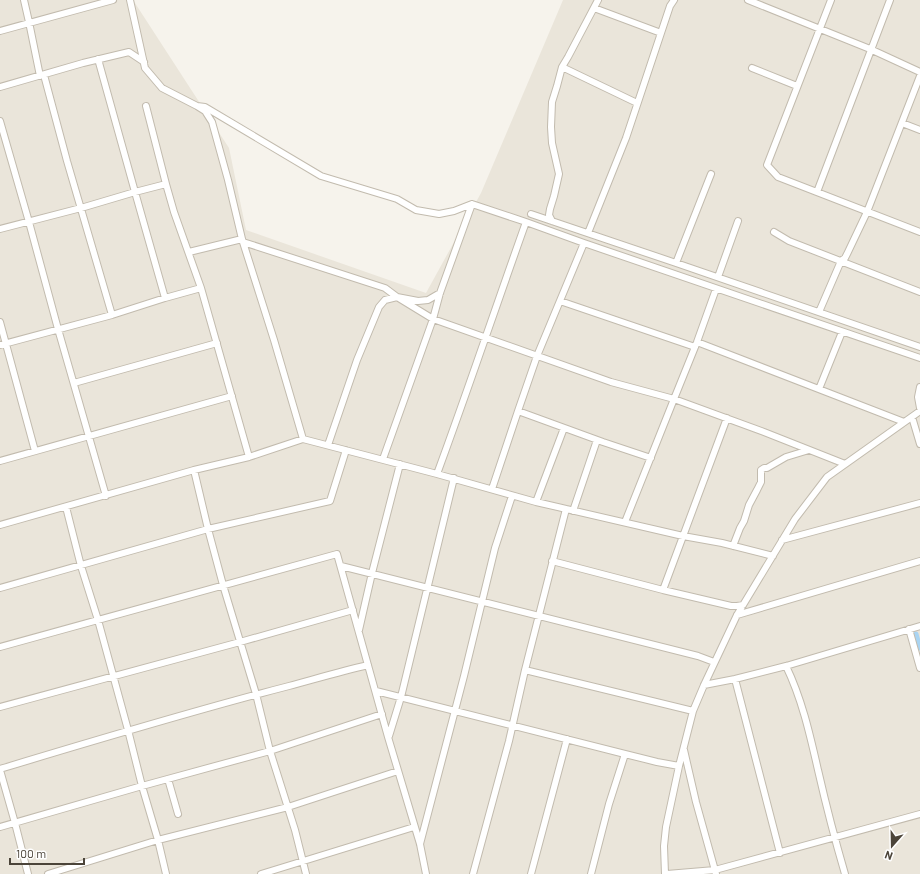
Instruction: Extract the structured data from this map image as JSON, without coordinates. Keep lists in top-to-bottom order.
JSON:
{
  "scale_bar": "100 m",
  "north": "bottom"
}
